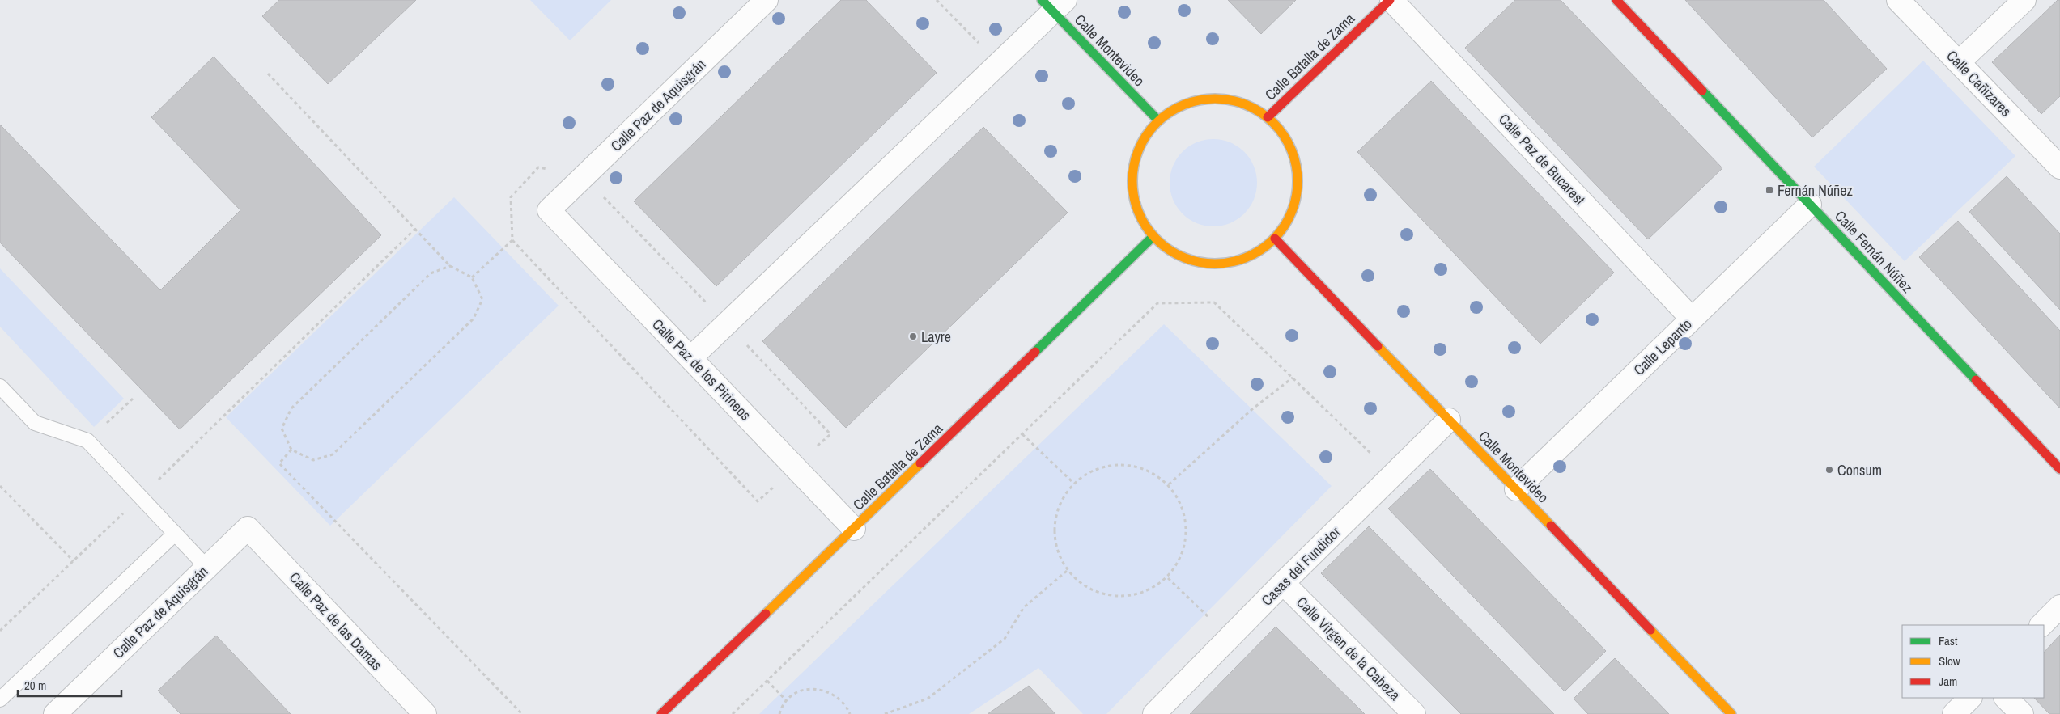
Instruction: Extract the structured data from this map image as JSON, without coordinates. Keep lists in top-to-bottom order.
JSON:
{
  "streets": {
    "street": [
      "Calle Montevideo",
      "Calle Batalla de Zama",
      "Calle Cañizares",
      "Calle Paz de Aquisgrán",
      "Calle Paz de Bucarest",
      "Calle Fernán Núñez",
      "Calle Lepanto",
      "Calle Paz de los Pirineos",
      "Casas del Fundidor",
      "Calle Paz de las Damas",
      "Calle Virgen de la Cabeza"
    ]
  },
  "crossings": [
    ["Calle Montevideo", "Calle Lepanto"],
    ["Calle Montevideo", "Casas del Fundidor"],
    ["Calle Batalla de Zama", "Calle Paz de Bucarest"],
    ["Calle Batalla de Zama", "Calle Paz de los Pirineos"],
    ["Calle Paz de Aquisgrán", "Calle Paz de los Pirineos"],
    ["Calle Paz de Aquisgrán", "Calle Paz de las Damas"],
    ["Calle Paz de Bucarest", "Calle Lepanto"],
    ["Calle Fernán Núñez", "Calle Lepanto"],
    ["Casas del Fundidor", "Calle Virgen de la Cabeza"]
  ],
  "places": {
    "transit": ["Fernán Núñez"],
    "other": ["Layre", "Consum"]
  },
  "legend": ["Fast", "Slow", "Jam"],
  "scale_bar": "20 m"
}
